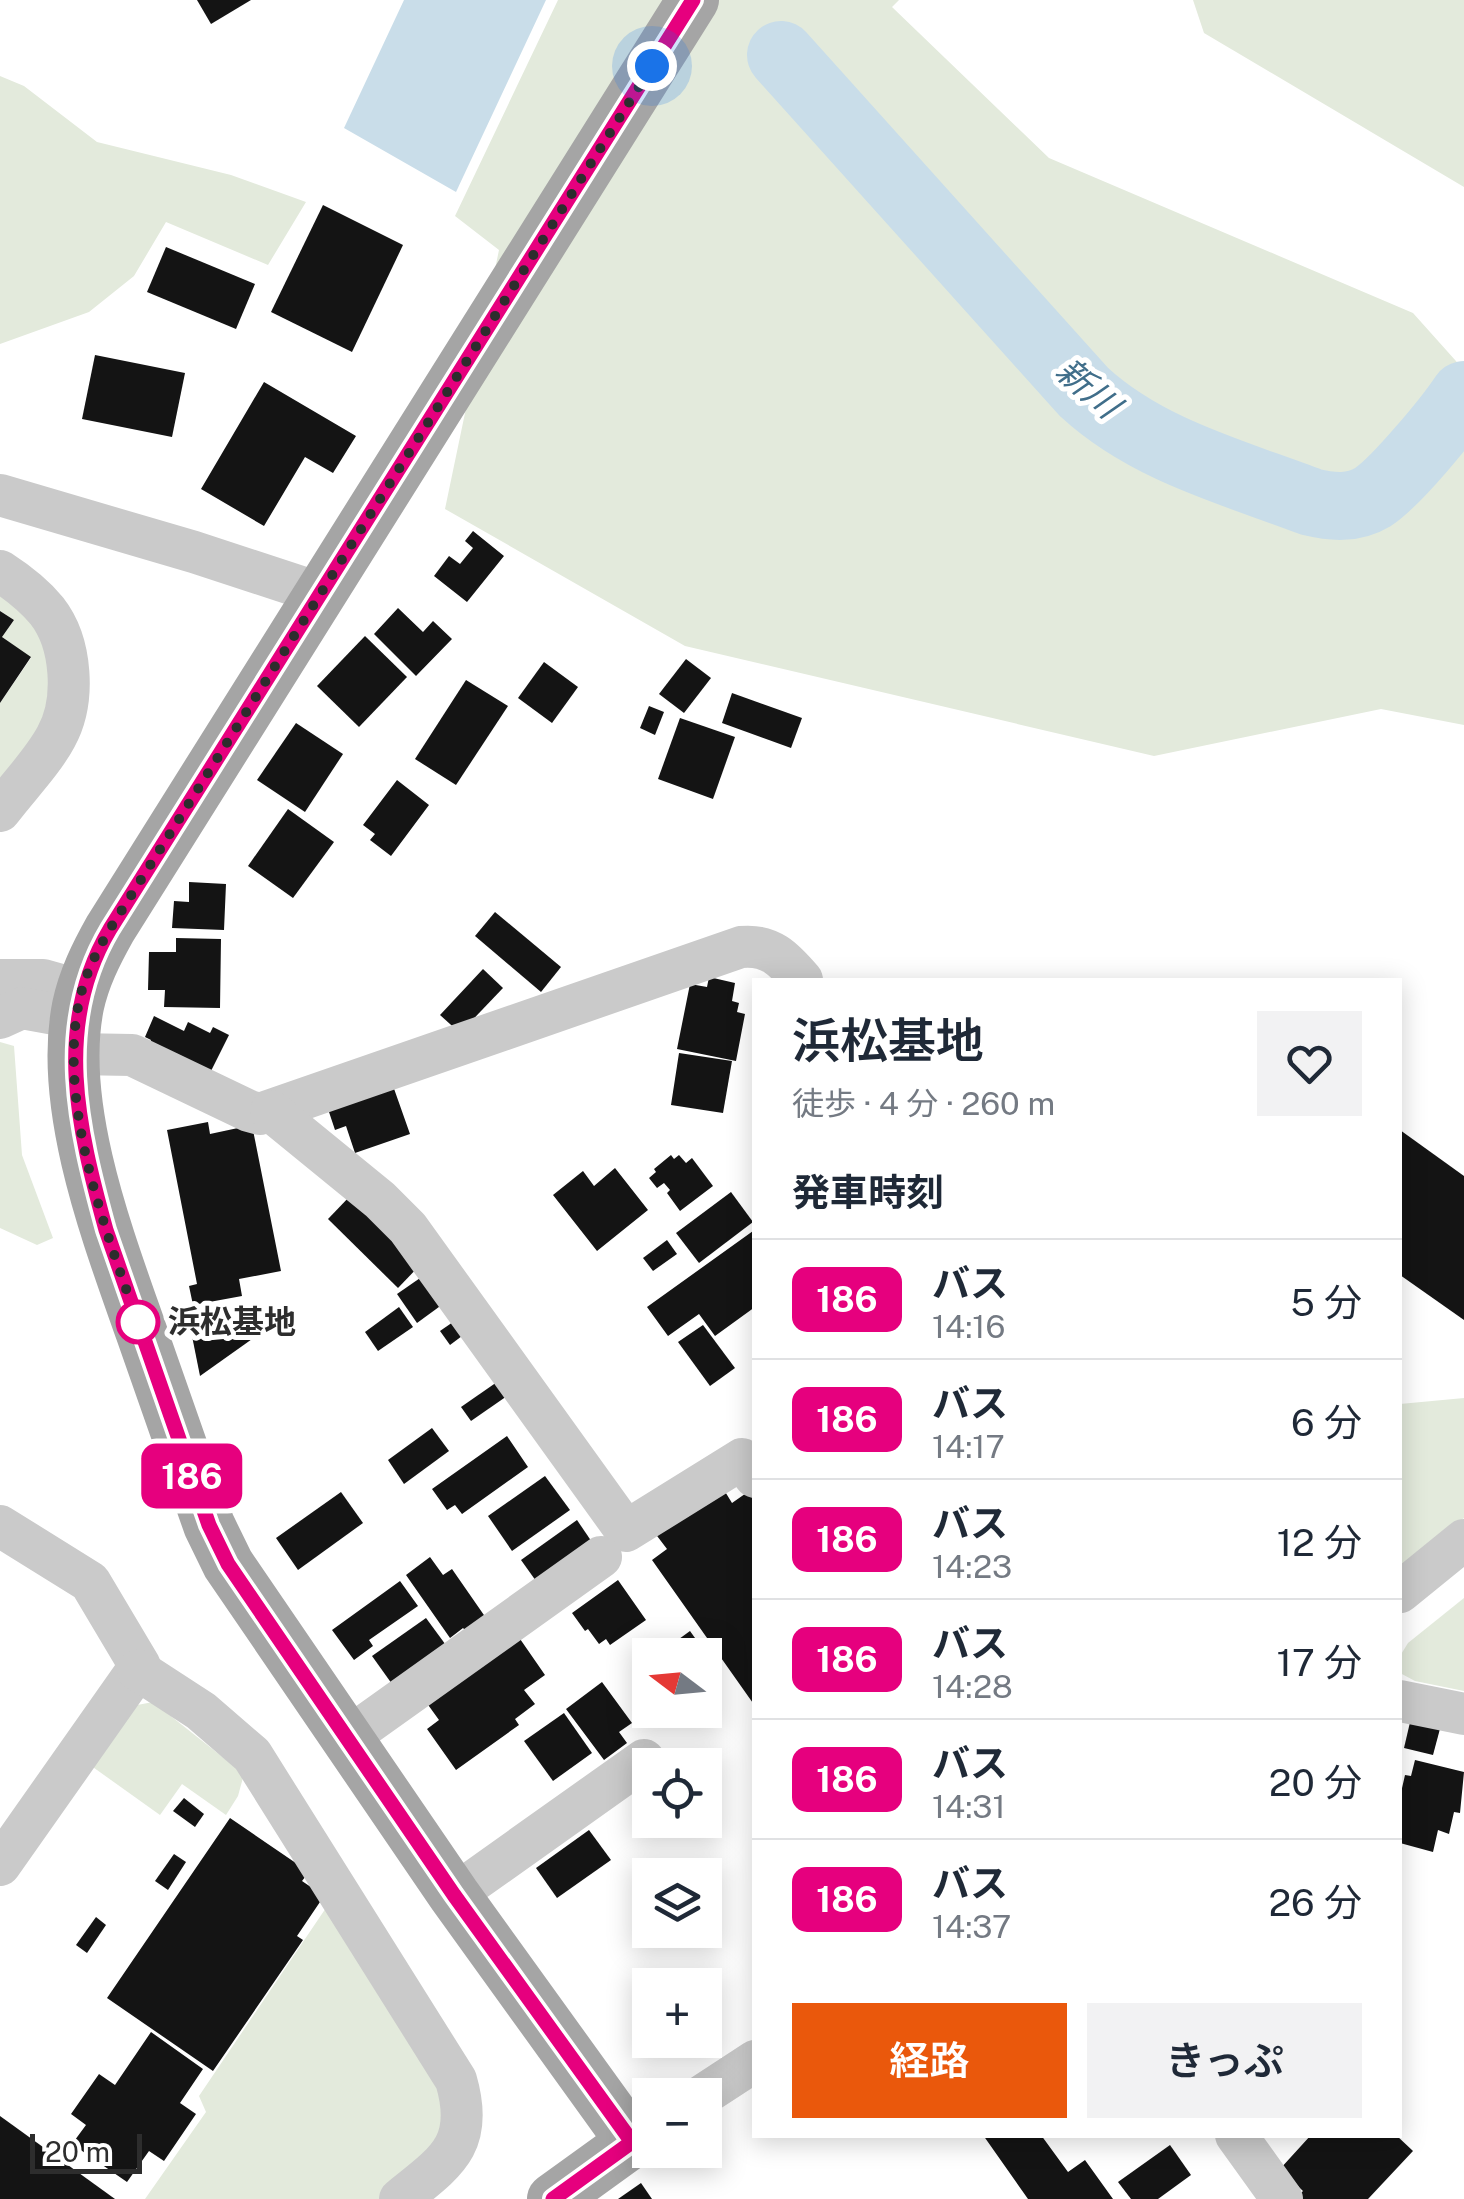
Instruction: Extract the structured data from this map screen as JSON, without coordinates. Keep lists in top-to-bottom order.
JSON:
{
  "water": ["新川"],
  "places": ["浜松基地"],
  "lines": ["bus line 186"],
  "scale_bar": "20 m",
  "north": "left",
  "page": {
    "on_map": "186",
    "heading": [
      ["浜松基地", "徒歩 · 4 分 · 260 m"],
      "発車時刻"
    ],
    "list": [
      {
        "mark": "186",
        "name": "バス",
        "note": "14:16",
        "value": "5 分"
      },
      {
        "mark": "186",
        "name": "バス",
        "note": "14:17",
        "value": "6 分"
      },
      {
        "mark": "186",
        "name": "バス",
        "note": "14:23",
        "value": "12 分"
      },
      {
        "mark": "186",
        "name": "バス",
        "note": "14:28",
        "value": "17 分"
      },
      {
        "mark": "186",
        "name": "バス",
        "note": "14:31",
        "value": "20 分"
      },
      {
        "mark": "186",
        "name": "バス",
        "note": "14:37",
        "value": "26 分"
      }
    ],
    "map_buttons": ["+", "−"],
    "buttons": ["経路", "きっぷ"],
    "scale": "20 m"
  }
}
